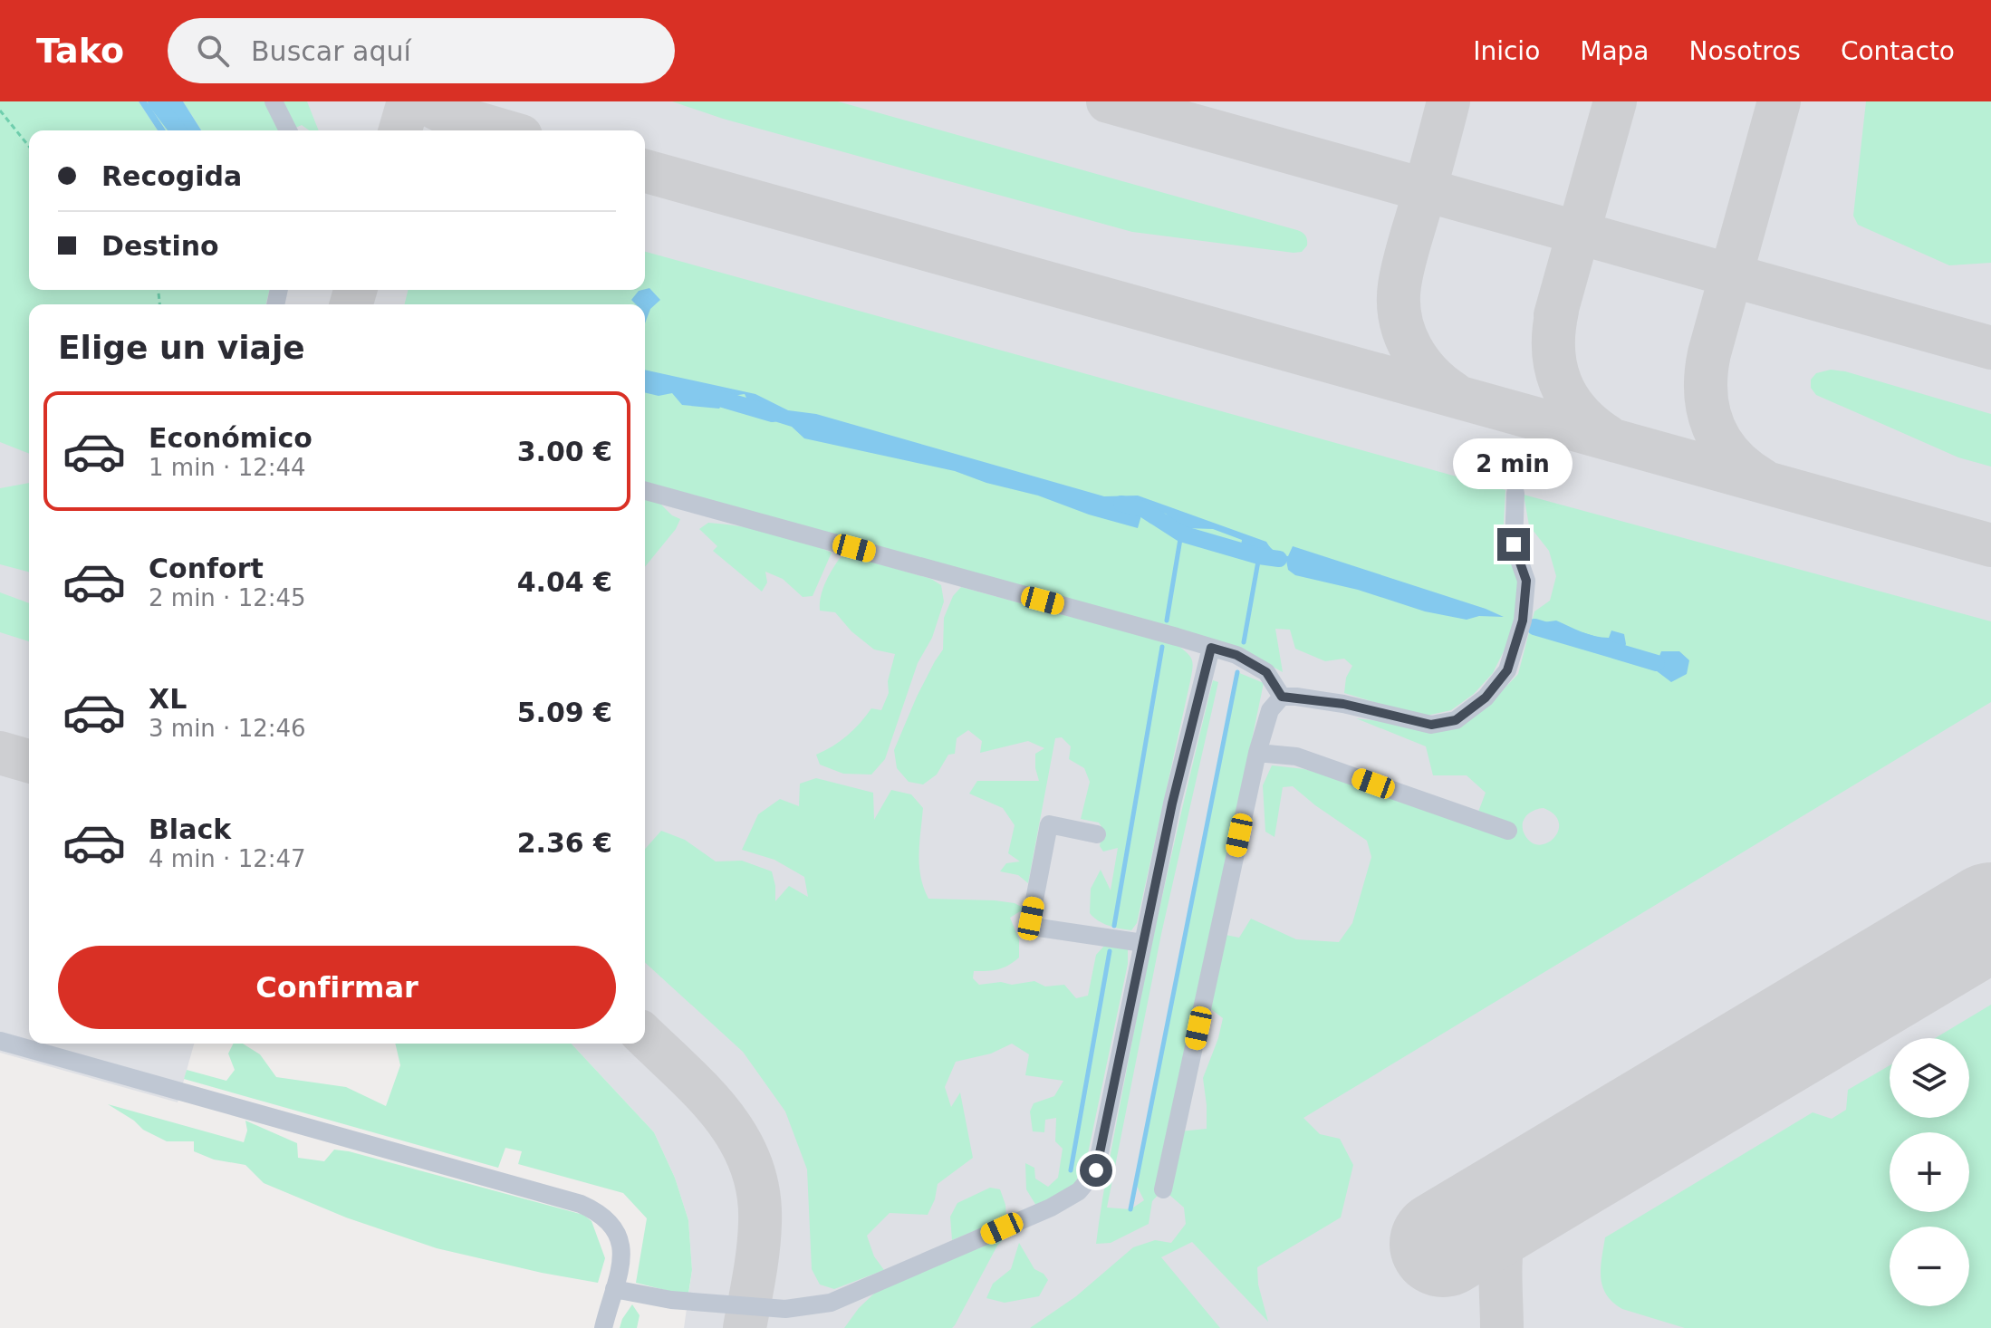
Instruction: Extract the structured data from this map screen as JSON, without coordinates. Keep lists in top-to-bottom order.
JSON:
{
  "page": {
    "header": "Tako",
    "search": "Buscar aquí",
    "nav": [
      "Inicio",
      "Mapa",
      "Nosotros",
      "Contacto"
    ],
    "banner": ["Recogida", "Destino"],
    "heading": "Elige un viaje",
    "list": [
      {
        "name": "Económico",
        "note": "1 min · 12:44",
        "value": "3.00 €"
      },
      {
        "name": "Confort",
        "note": "2 min · 12:45",
        "value": "4.04 €"
      },
      {
        "name": "XL",
        "note": "3 min · 12:46",
        "value": "5.09 €"
      },
      {
        "name": "Black",
        "note": "4 min · 12:47",
        "value": "2.36 €"
      }
    ],
    "bubble": "2 min",
    "buttons": "Confirmar",
    "map_buttons": ["+", "−"]
  }
}
